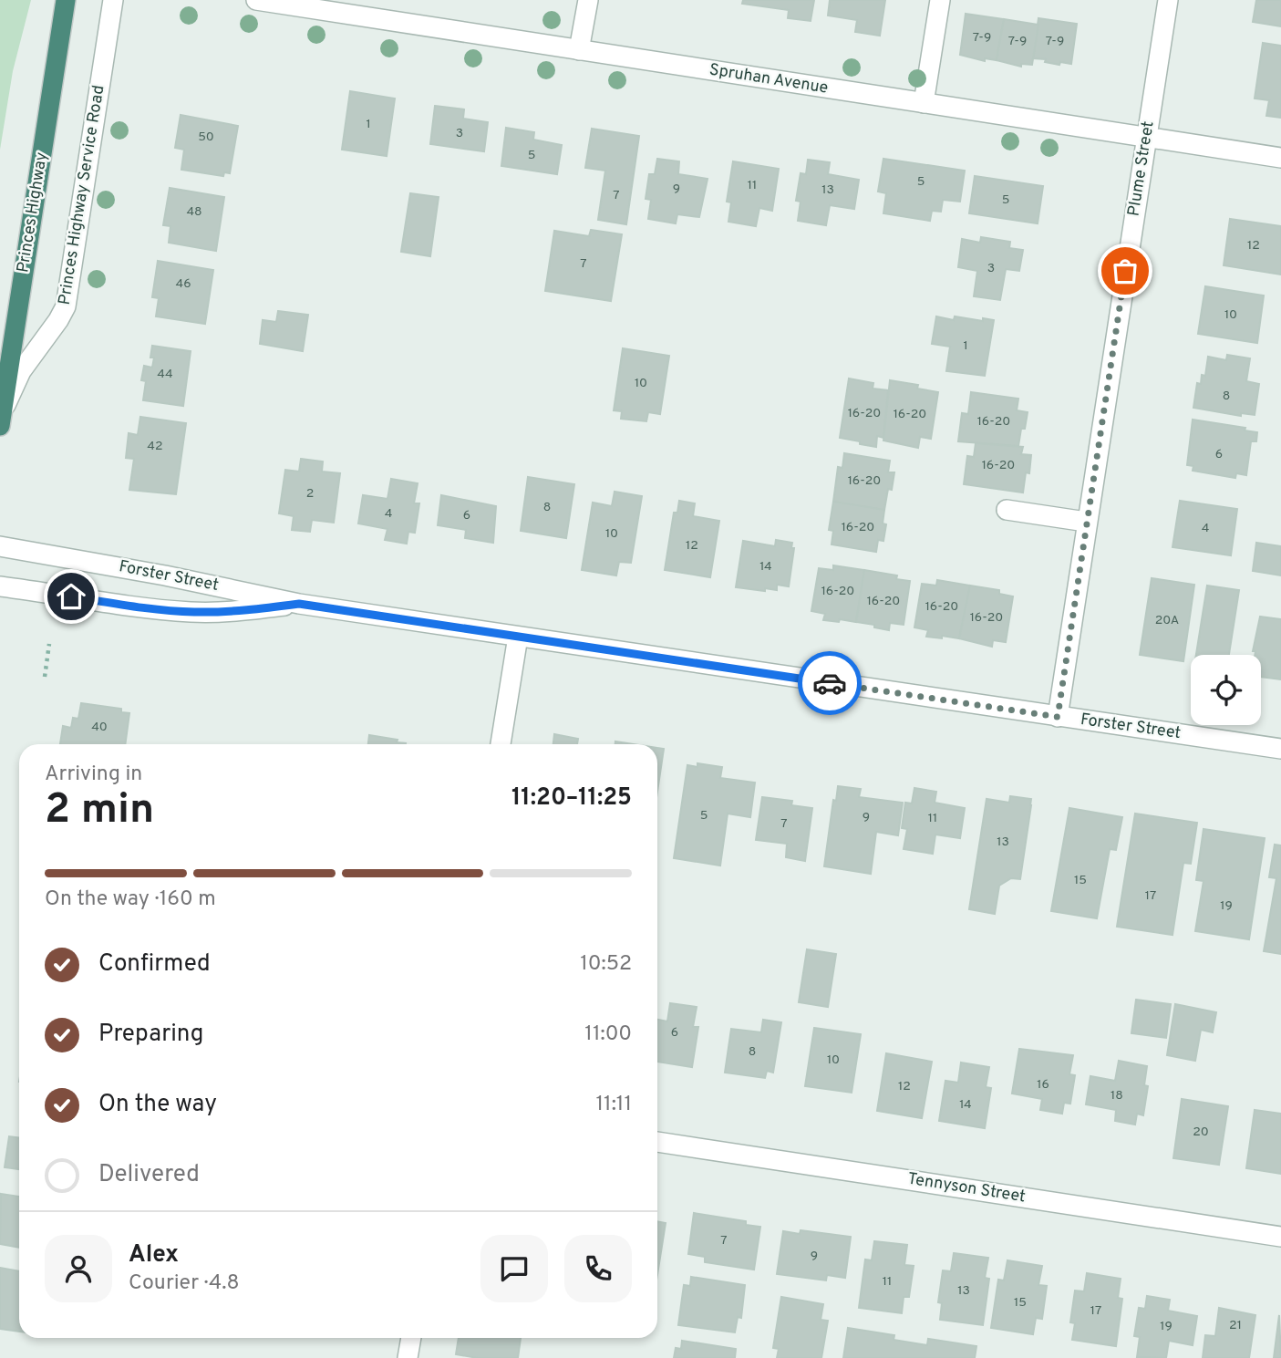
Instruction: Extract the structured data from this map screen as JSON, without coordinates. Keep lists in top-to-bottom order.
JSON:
{
  "streets": {
    "highway": ["Princes Highway"],
    "street": [
      "Spruhan Avenue",
      "Plume Street",
      "Princes Highway Service Road",
      "Forster Street",
      "Tennyson Street"
    ]
  },
  "crossings": [
    ["Spruhan Avenue", "Plume Street"],
    ["Plume Street", "Forster Street"],
    ["Princes Highway Service Road", "Princes Highway"]
  ],
  "house_numbers": [
    "7-9",
    "7-9",
    "7-9",
    "1",
    "3",
    "50",
    "5",
    "5",
    "11",
    "9",
    "13",
    "7",
    "5",
    "48",
    "12",
    "7",
    "3",
    "46",
    "10",
    "1",
    "44",
    "10",
    "8",
    "16-20",
    "16-20",
    "16-20",
    "42",
    "6",
    "16-20",
    "16-20",
    "2",
    "8",
    "4",
    "6",
    "16-20",
    "4",
    "10",
    "12",
    "14",
    "16-20",
    "16-20",
    "16-20",
    "16-20",
    "20A",
    "40",
    "5",
    "9",
    "11",
    "7",
    "13",
    "15",
    "17",
    "19",
    "6",
    "8",
    "10",
    "16",
    "12",
    "18",
    "14",
    "20",
    "7",
    "9",
    "11",
    "13",
    "15",
    "17",
    "21",
    "19"
  ],
  "page": {
    "heading": ["2 min", "Arriving in", "11:20–11:25"],
    "panel": ["Alex", "Courier · 4.8"],
    "bar": "On the way · 160 m",
    "list": [
      ["Confirmed", "10:52"],
      ["Preparing", "11:00"],
      ["On the way", "11:11"],
      "Delivered"
    ]
  }
}
